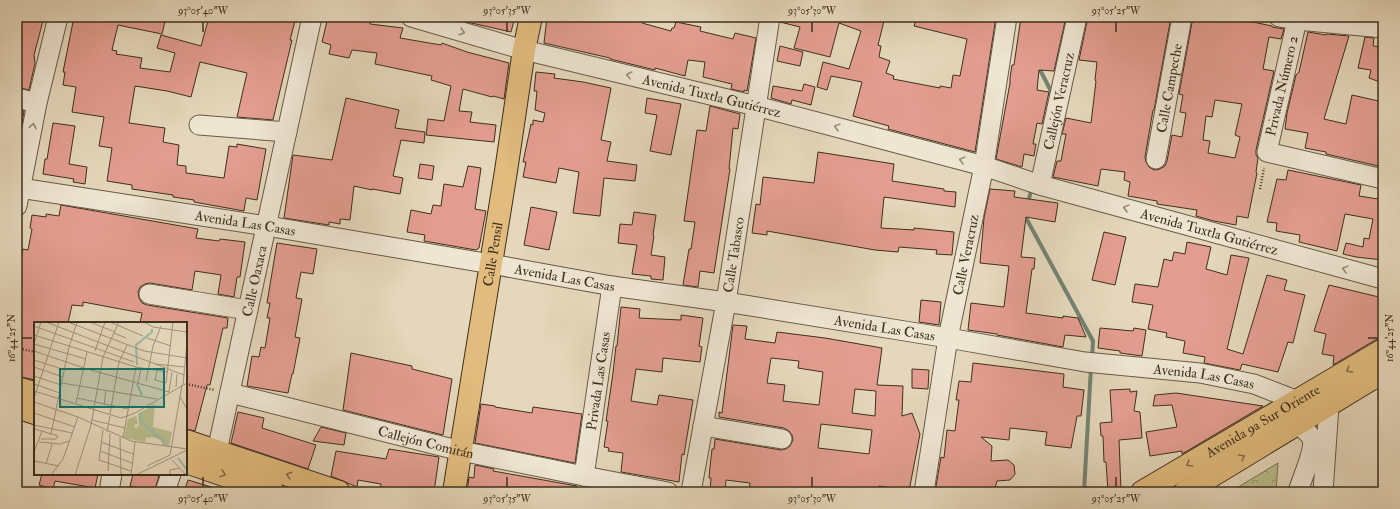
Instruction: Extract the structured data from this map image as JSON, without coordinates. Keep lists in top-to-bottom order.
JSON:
{
  "streets": {
    "main road": ["Calle Pensil", "Avenida 9a Sur Oriente"],
    "street": [
      "Privada Número 2",
      "Calle Campeche",
      "Avenida Tuxtla Gutiérrez",
      "Callejón Veracruz",
      "Avenida Las Casas",
      "Calle Tabasco",
      "Calle Veracruz",
      "Calle Oaxaca",
      "Privada Las Casas",
      "Callejón Comitán"
    ]
  },
  "crossings": [
    ["Avenida Tuxtla Gutiérrez", "Callejón Veracruz"],
    ["Avenida Tuxtla Gutiérrez", "Calle Pensil"],
    ["Avenida Tuxtla Gutiérrez", "Calle Tabasco"],
    ["Avenida Tuxtla Gutiérrez", "Calle Veracruz"],
    ["Avenida Las Casas", "Calle Pensil"],
    ["Avenida Las Casas", "Calle Tabasco"],
    ["Avenida Las Casas", "Calle Veracruz"],
    ["Avenida Las Casas", "Calle Oaxaca"],
    ["Avenida Las Casas", "Privada Las Casas"],
    ["Avenida Las Casas", "Avenida 9a Sur Oriente"],
    ["Calle Pensil", "Callejón Comitán"],
    ["Calle Oaxaca", "Callejón Comitán"],
    ["Privada Las Casas", "Callejón Comitán"]
  ],
  "coordinates": [
    "93°05'40\"W",
    "93°05'35\"W",
    "93°05'30\"W",
    "93°05'25\"W",
    "16°44'25\"N"
  ]
}
